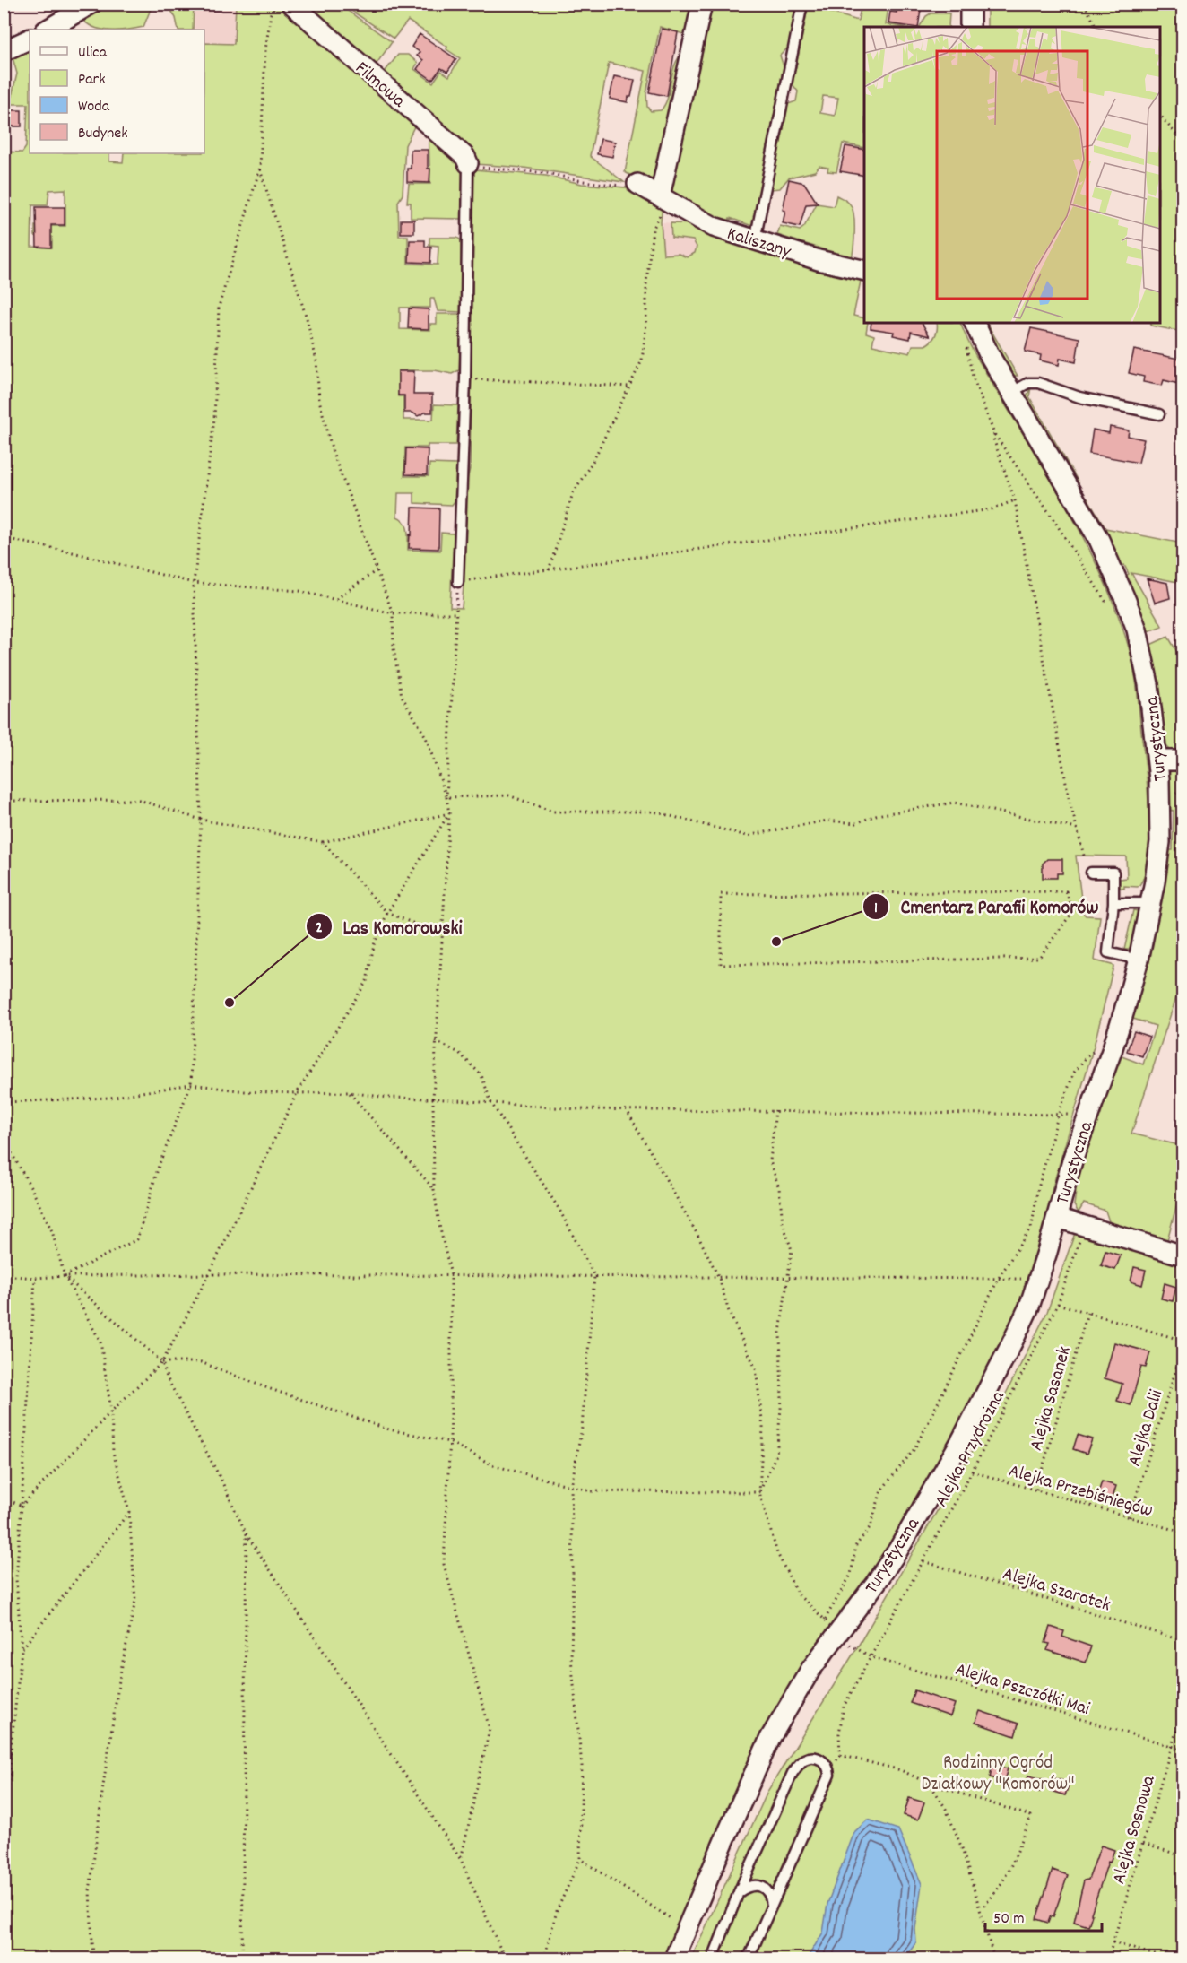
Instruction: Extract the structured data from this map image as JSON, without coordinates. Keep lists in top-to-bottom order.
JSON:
{
  "streets": {
    "street": ["Filmowa", "Kaliszany", "Turystyczna"],
    "path": [
      "Alejka Sasanek",
      "Alejka Dalii",
      "Alejka Przydrożna",
      "Alejka Przebiśniegów",
      "Alejka Szarotek",
      "Alejka Pszczółki Mai",
      "Alejka Sosnowa"
    ]
  },
  "crossings": [
    ["Alejka Sasanek", "Alejka Przebiśniegów"],
    ["Alejka Dalii", "Alejka Przebiśniegów"],
    ["Alejka Przydrożna", "Alejka Przebiśniegów"],
    ["Alejka Przydrożna", "Alejka Szarotek"],
    ["Alejka Przydrożna", "Alejka Pszczółki Mai"],
    ["Alejka Pszczółki Mai", "Alejka Sosnowa"]
  ],
  "parks": ["Rodzinny Ogród Działkowy \"Komorów\""],
  "places": ["Cmentarz Parafii Komorów", "Las Komorowski"],
  "legend": [
    "Ulica",
    "Park",
    "Woda",
    "Budynek"
  ],
  "scale_bar": "50 m"
}
